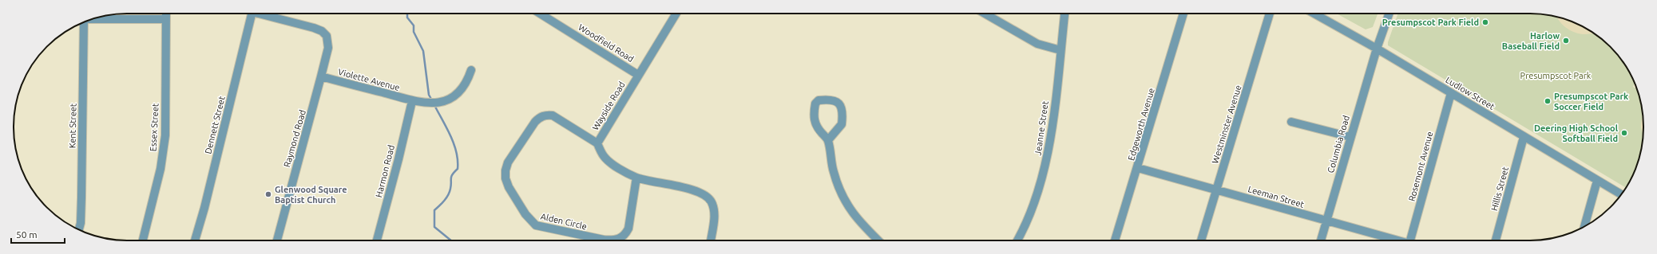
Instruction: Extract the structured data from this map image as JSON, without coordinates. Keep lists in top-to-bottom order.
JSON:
{
  "streets": {
    "street": [
      "Woodfield Road",
      "Violette Avenue",
      "Ludlow Street",
      "Wayside Road",
      "Edgeworth Avenue",
      "Westminster Avenue",
      "Dennett Street",
      "Kent Street",
      "Essex Street",
      "Jeanne Street",
      "Raymond Road",
      "Columbia Road",
      "Rosemont Avenue",
      "Harmon Road",
      "Hillis Street",
      "Leeman Street",
      "Alden Circle"
    ]
  },
  "crossings": [
    ["Woodfield Road", "Wayside Road"],
    ["Violette Avenue", "Raymond Road"],
    ["Violette Avenue", "Harmon Road"],
    ["Ludlow Street", "Columbia Road"],
    ["Ludlow Street", "Rosemont Avenue"],
    ["Ludlow Street", "Hillis Street"],
    ["Wayside Road", "Alden Circle"],
    ["Edgeworth Avenue", "Leeman Street"],
    ["Westminster Avenue", "Leeman Street"],
    ["Columbia Road", "Leeman Street"]
  ],
  "parks": ["Presumpscot Park"],
  "places": [
    "Presumpscot Park Field",
    "Harlow Baseball Field",
    "Presumpscot Park Soccer Field",
    "Deering High School Softball Field",
    "Glenwood Square Baptist Church"
  ],
  "scale_bar": "50 m"
}
